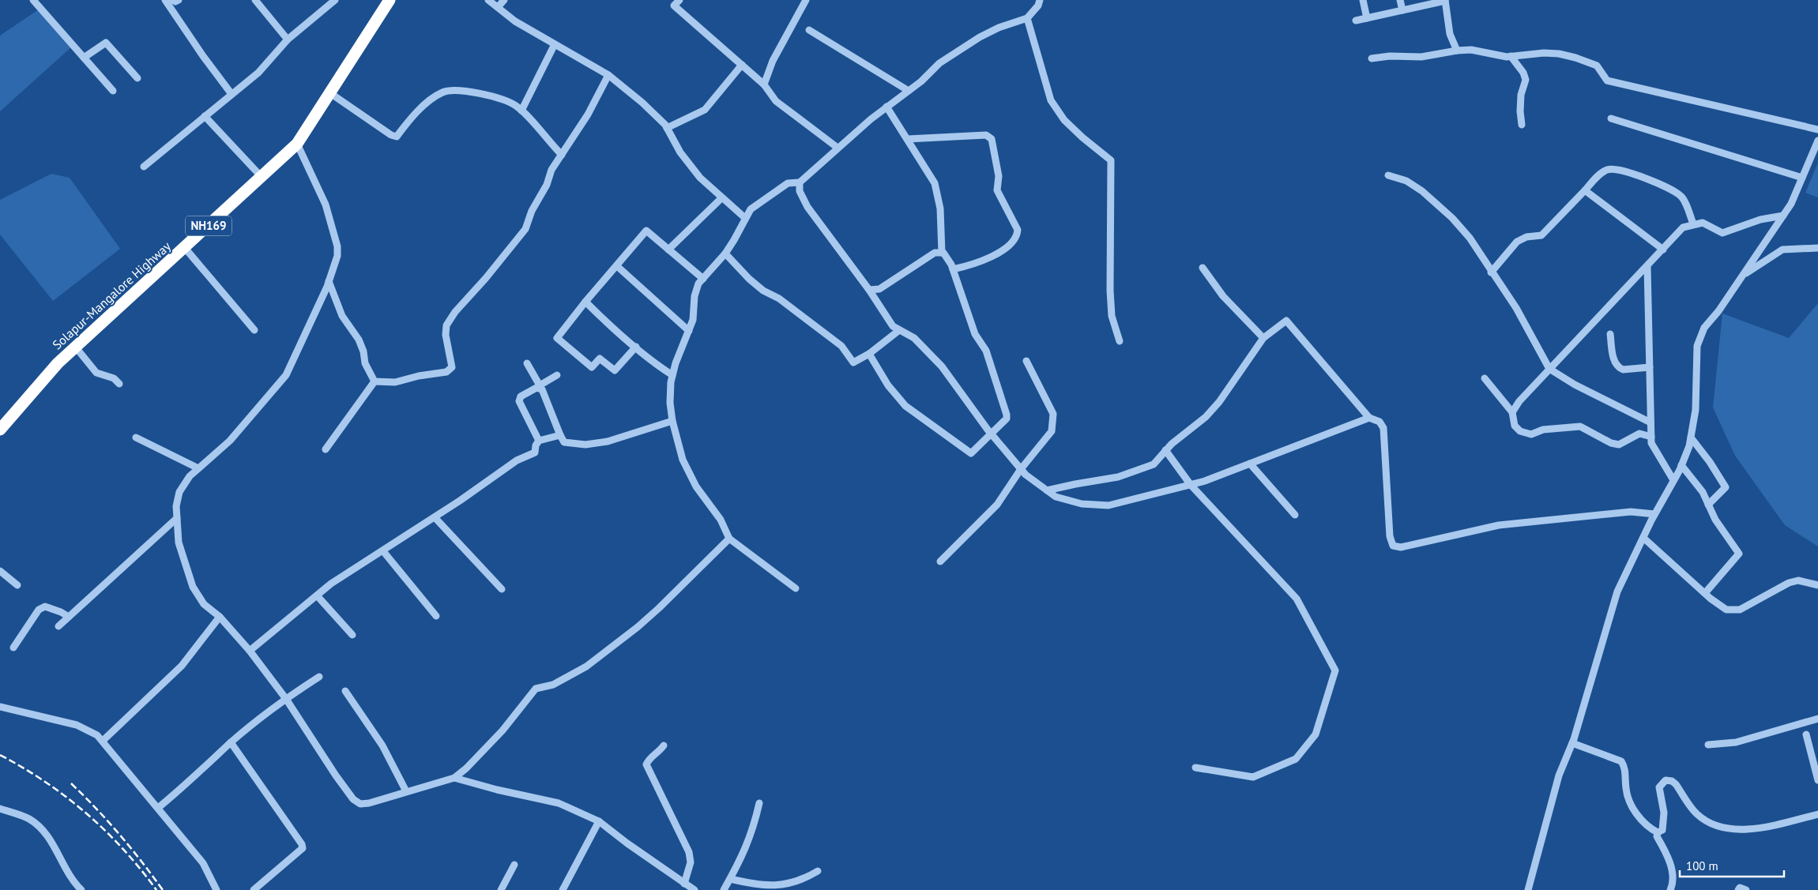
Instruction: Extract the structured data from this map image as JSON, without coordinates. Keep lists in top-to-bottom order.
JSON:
{
  "streets": {
    "highway": ["NH169", "Solapur-Mangalore Highway"]
  },
  "scale_bar": "100 m"
}
